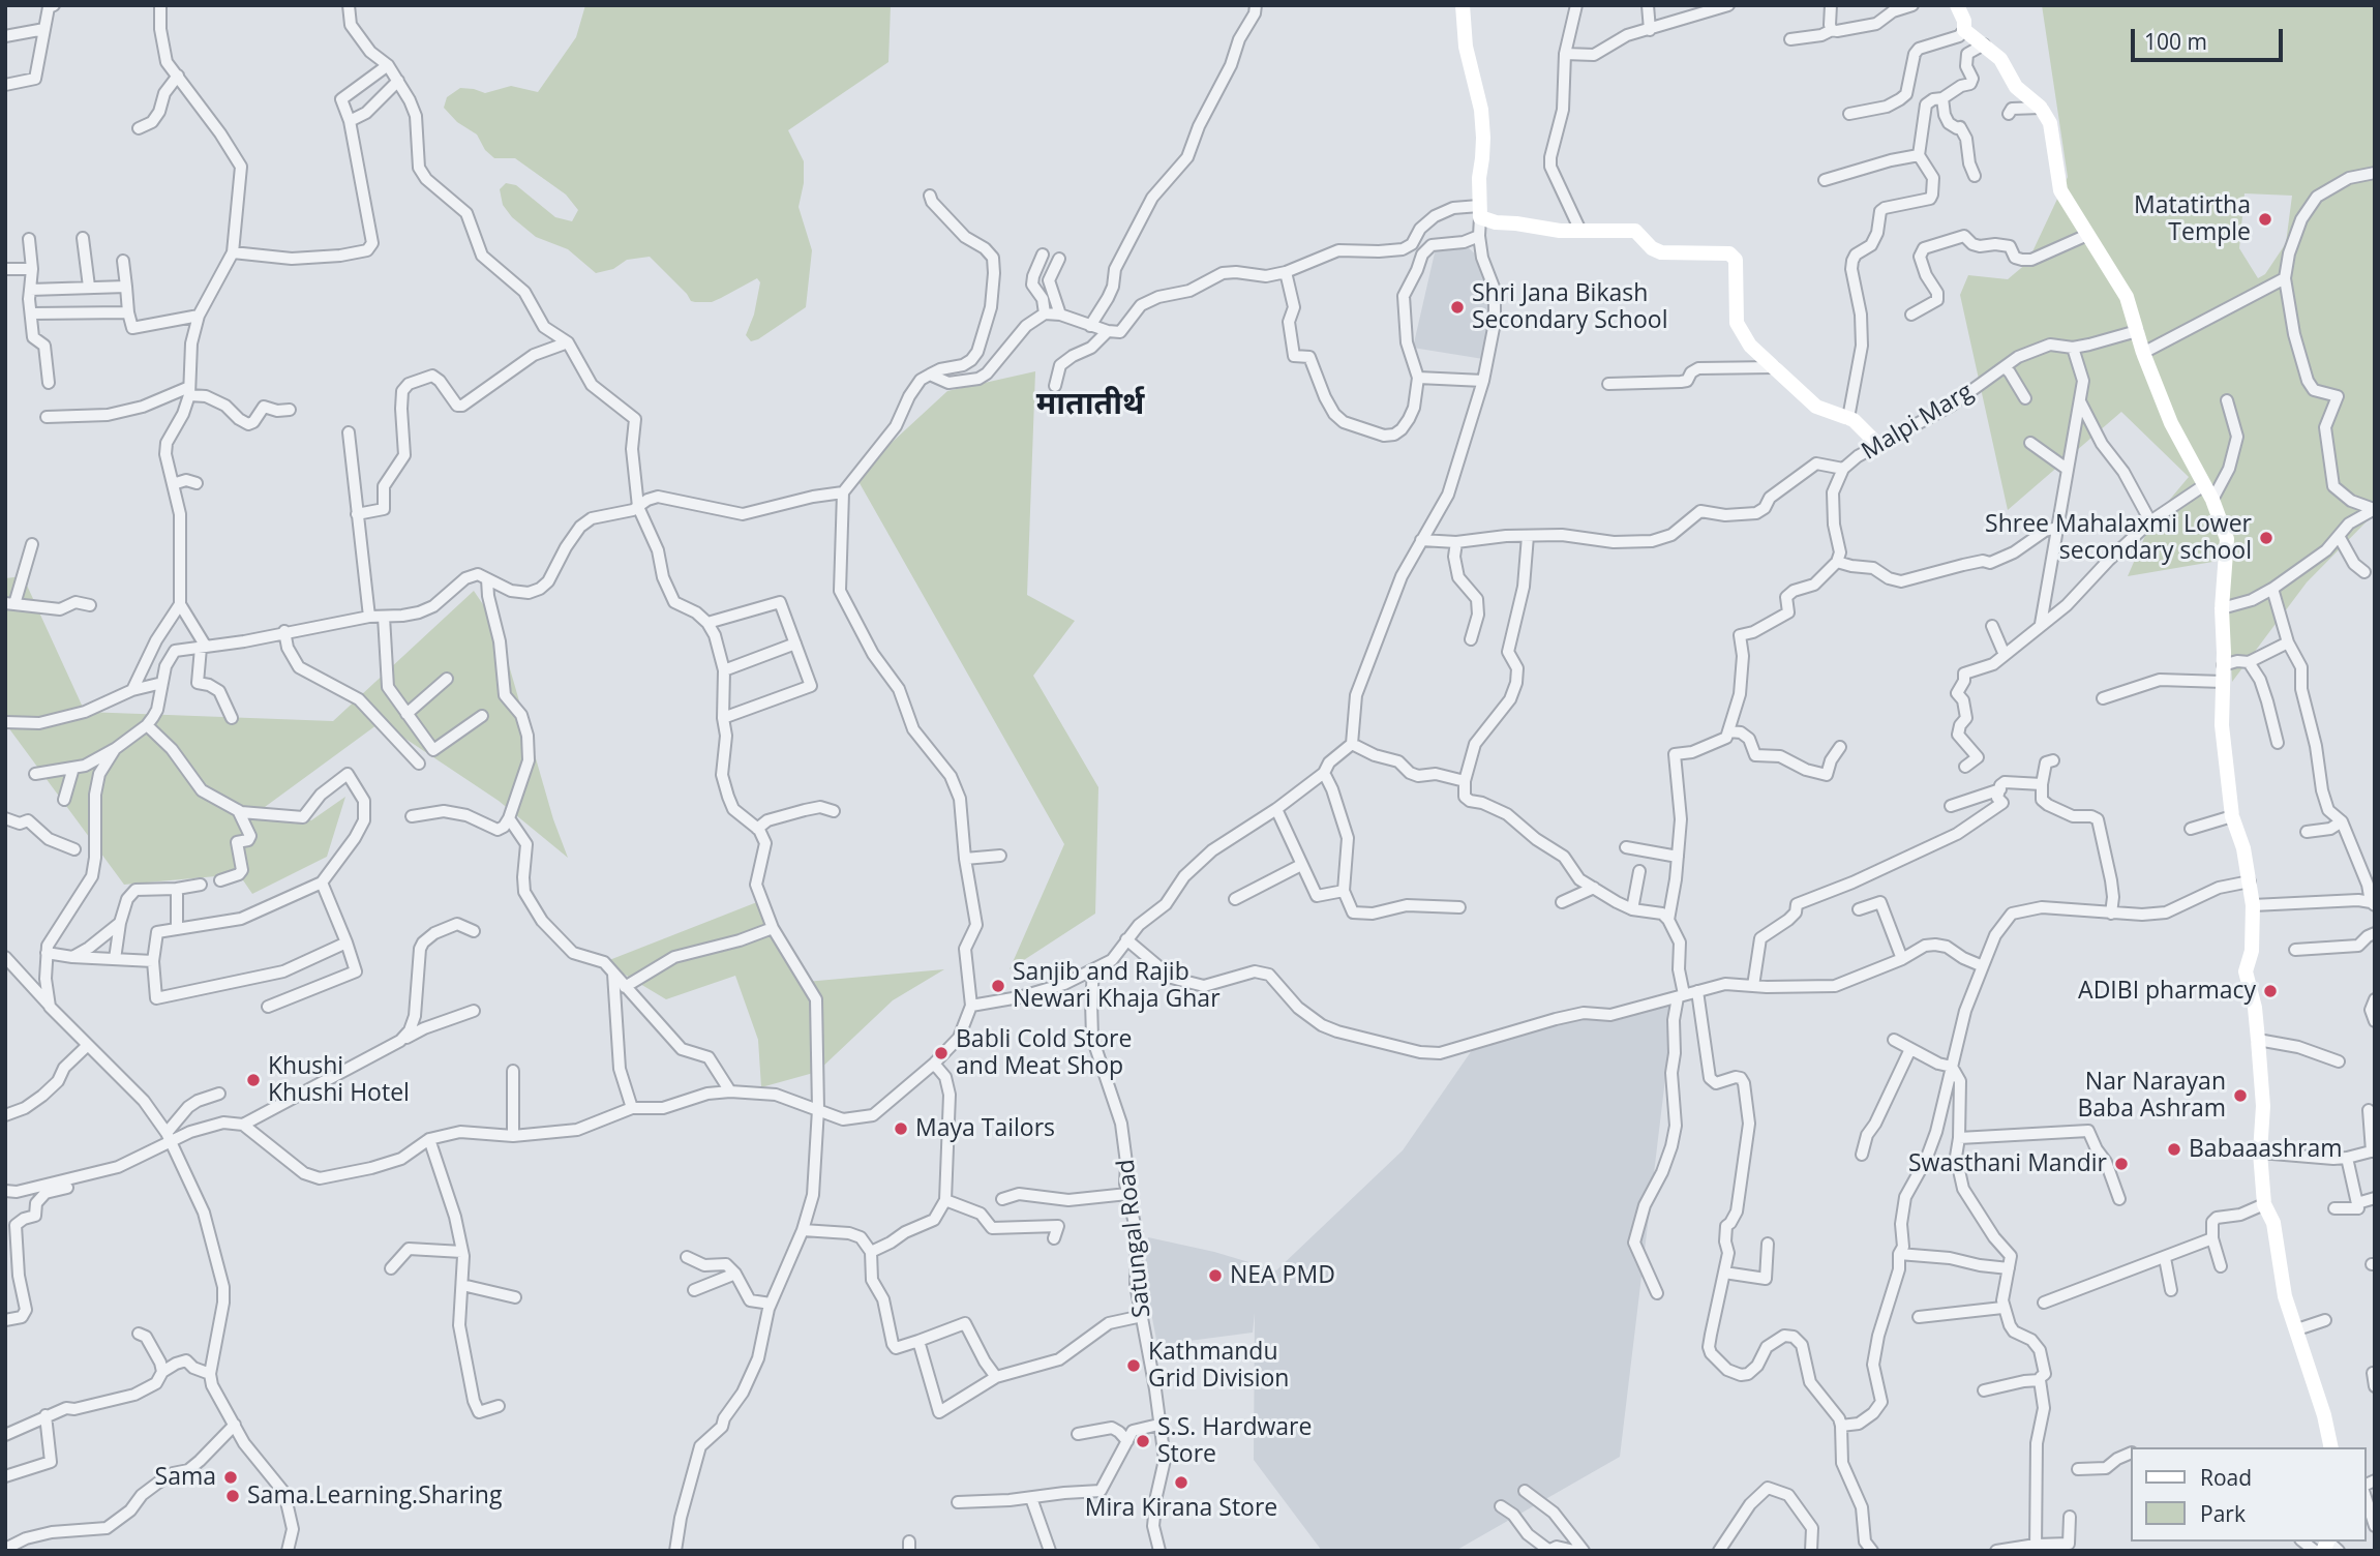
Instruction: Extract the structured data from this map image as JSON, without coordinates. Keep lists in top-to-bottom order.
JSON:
{
  "streets": {
    "street": ["Malpi Marg", "Satungal Road"]
  },
  "districts": ["मातातीर्थ"],
  "places": [
    "Matatirtha Temple",
    "Shri Jana Bikash Secondary School",
    "Shree Mahalaxmi Lower secondary school",
    "Sanjib and Rajib Newari Khaja Ghar",
    "ADIBI pharmacy",
    "Babli Cold Store and Meat Shop",
    "Khushi Khushi Hotel",
    "Nar Narayan Baba Ashram",
    "Maya Tailors",
    "Babaaashram",
    "Swasthani Mandir",
    "NEA PMD",
    "Kathmandu Grid Division",
    "S.S. Hardware Store",
    "Sama",
    "Mira Kirana Store",
    "Sama.Learning.Sharing"
  ],
  "legend": ["Road", "Park"],
  "scale_bar": "100 m"
}
